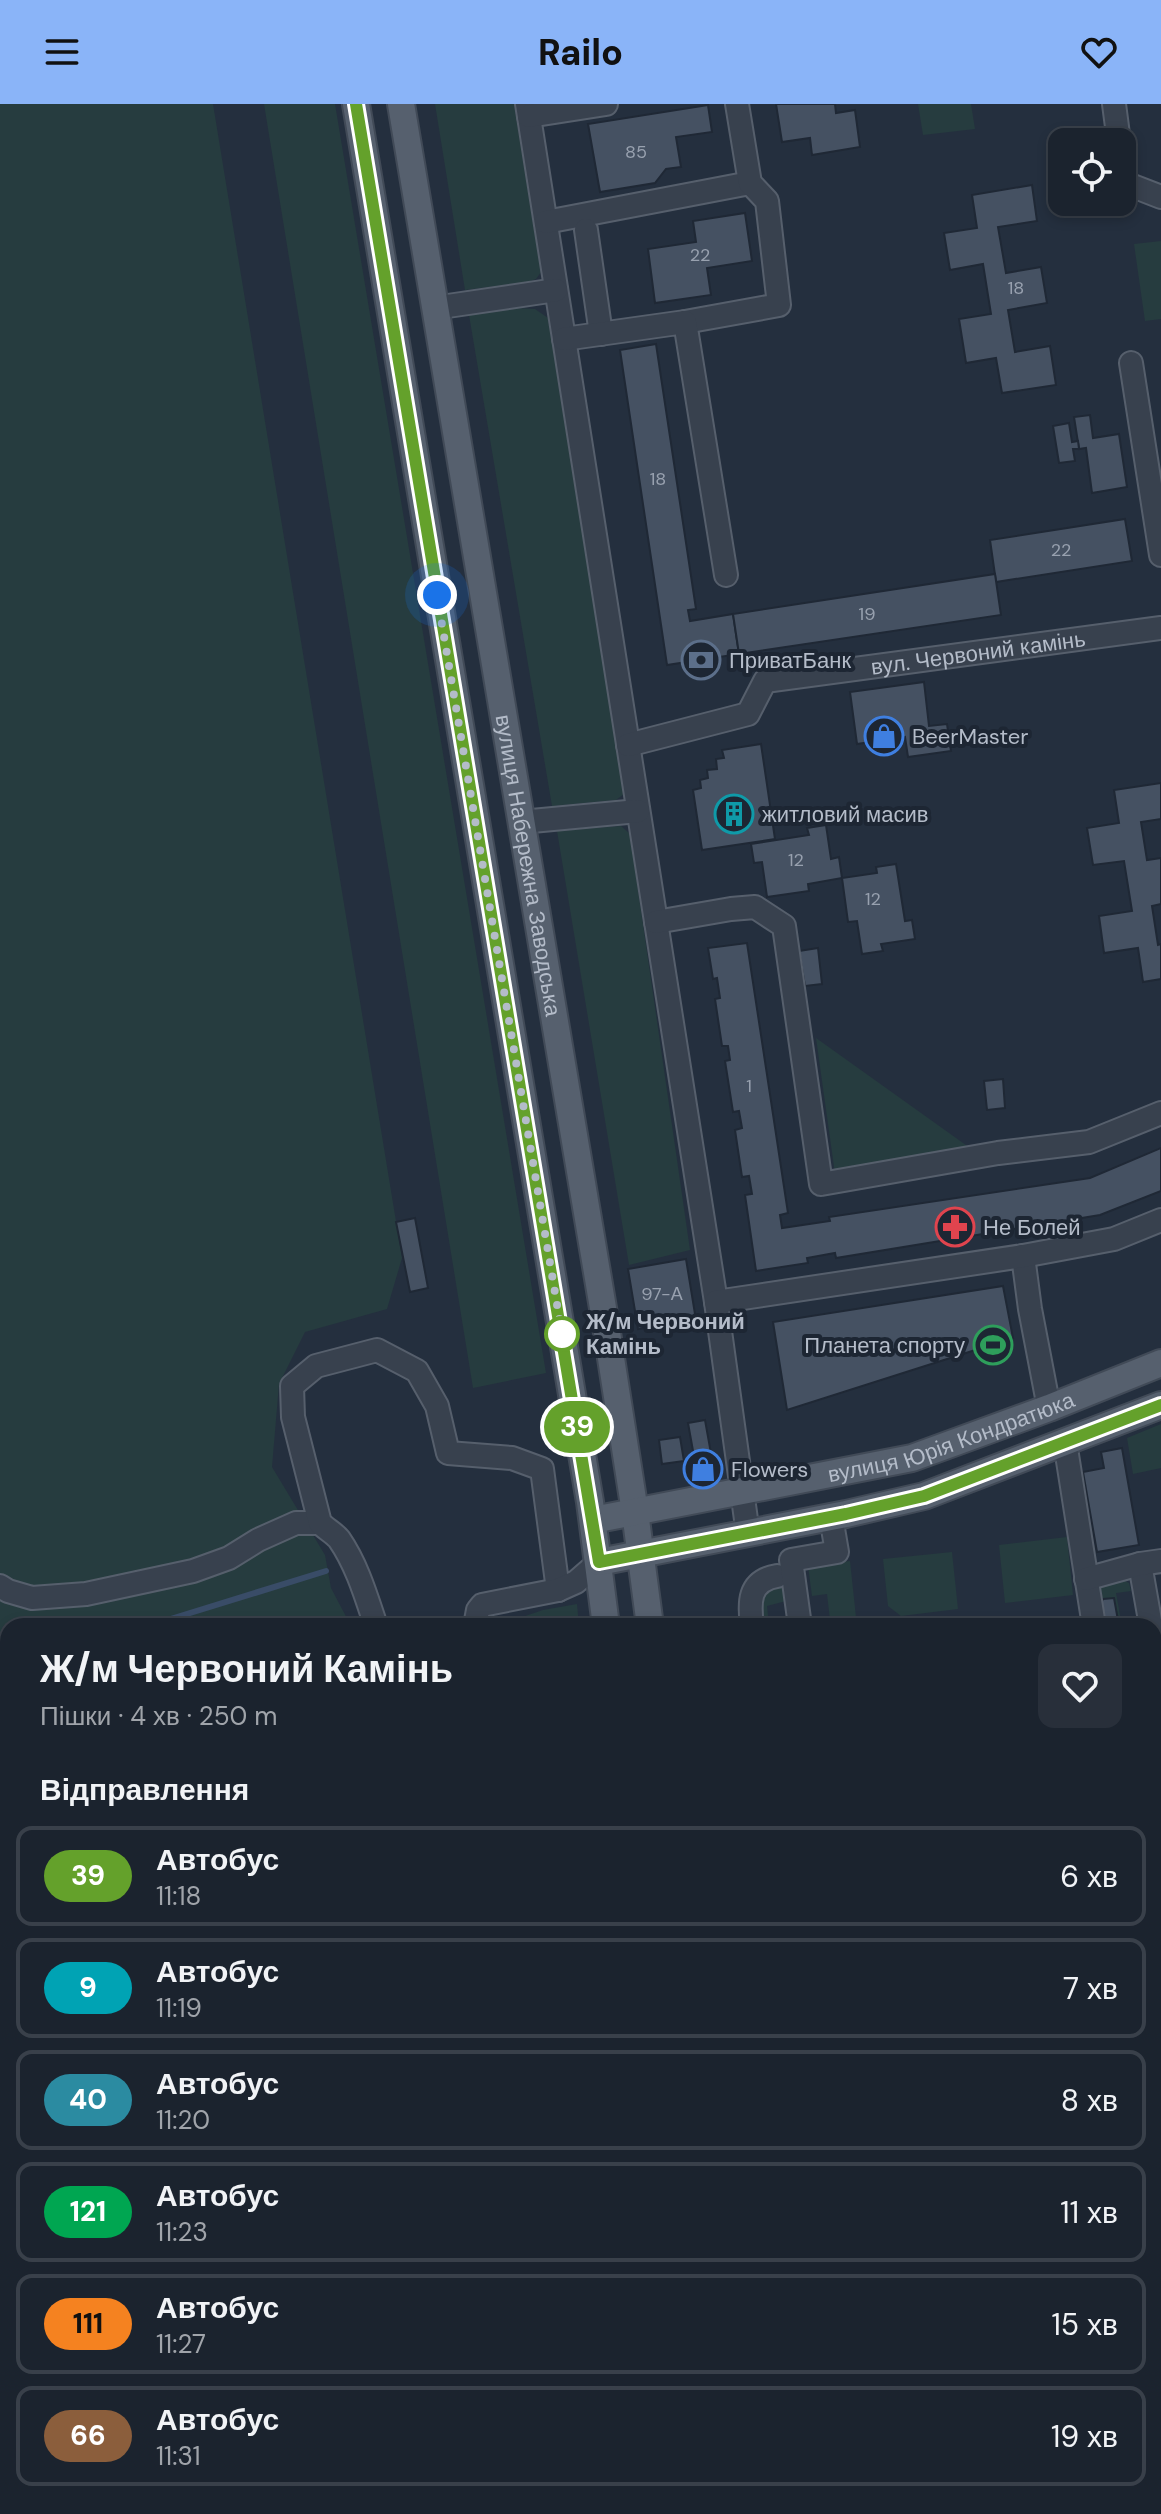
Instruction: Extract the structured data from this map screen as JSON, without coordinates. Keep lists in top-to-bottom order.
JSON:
{
  "streets": {
    "main road": ["вулиця Набережна Заводська", "вулиця Юрія Кондратюка"],
    "street": ["вул. Червоний камінь"]
  },
  "crossings": [
    ["вулиця Набережна Заводська", "вулиця Юрія Кондратюка"]
  ],
  "places": {
    "bank": ["ПриватБанк"],
    "shop": ["BeerMaster", "Flowers"],
    "building": ["житловий масив"],
    "pharmacy": ["Не Болей"],
    "other": ["Ж/м Червоний Камінь"],
    "sports": ["Планета спорту"]
  },
  "lines": ["bus line 39"],
  "house_numbers": [
    "85",
    "22",
    "18",
    "18",
    "22",
    "19",
    "12",
    "12",
    "1",
    "97-А"
  ],
  "page": {
    "header": "Railo",
    "on_map": "39",
    "heading": [
      ["Ж/м Червоний Камінь", "Пішки · 4 хв · 250 m"],
      "Відправлення"
    ],
    "list": [
      {
        "mark": "39",
        "name": "Автобус",
        "note": "11:18",
        "value": "6 хв"
      },
      {
        "mark": "9",
        "name": "Автобус",
        "note": "11:19",
        "value": "7 хв"
      },
      {
        "mark": "40",
        "name": "Автобус",
        "note": "11:20",
        "value": "8 хв"
      },
      {
        "mark": "121",
        "name": "Автобус",
        "note": "11:23",
        "value": "11 хв"
      },
      {
        "mark": "111",
        "name": "Автобус",
        "note": "11:27",
        "value": "15 хв"
      },
      {
        "mark": "66",
        "name": "Автобус",
        "note": "11:31",
        "value": "19 хв"
      }
    ]
  }
}
